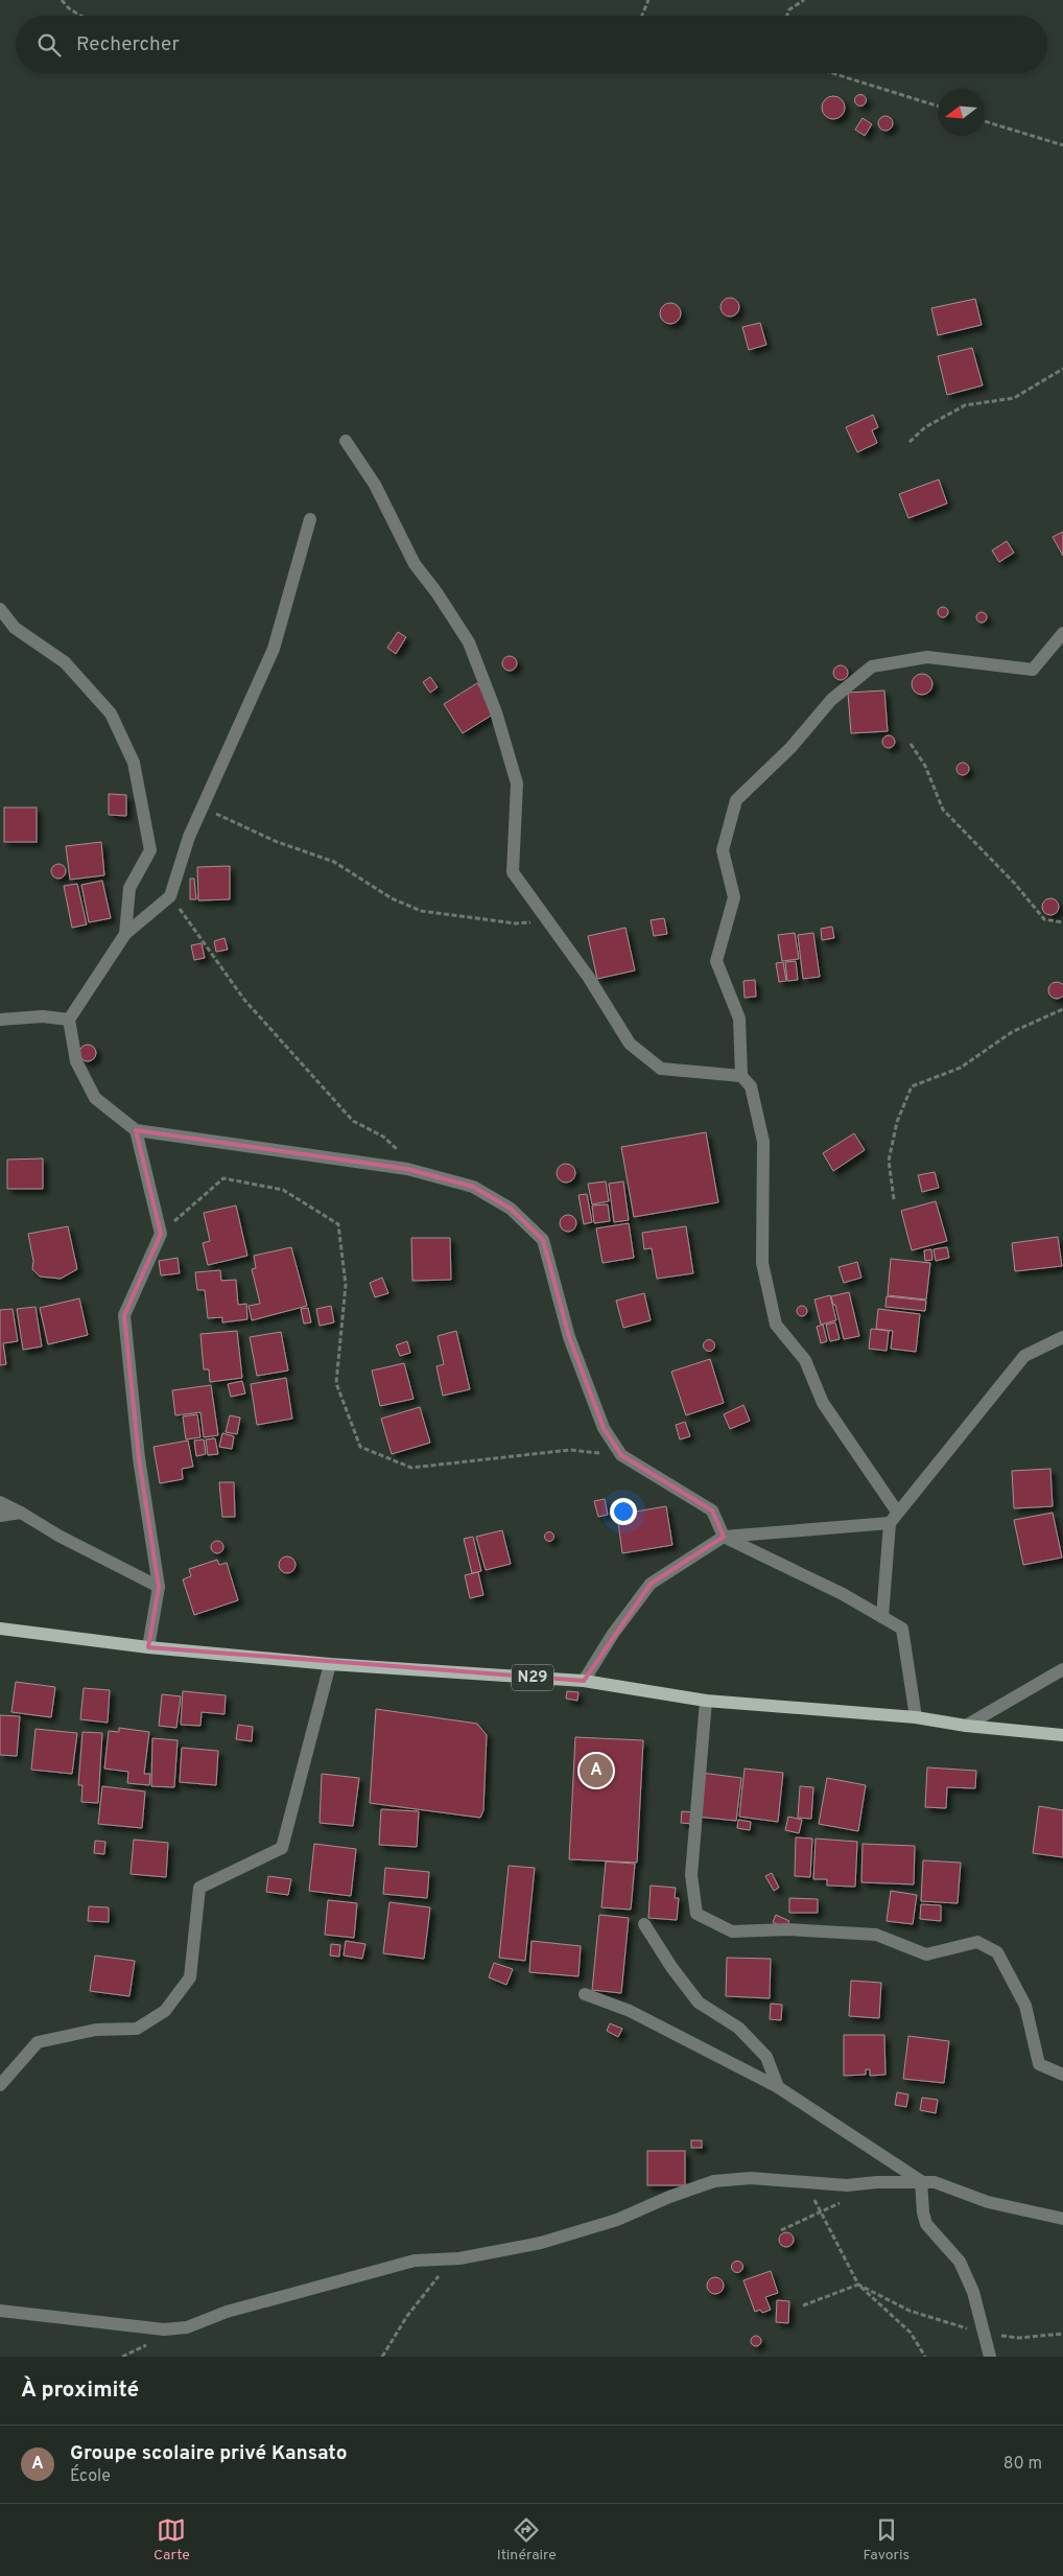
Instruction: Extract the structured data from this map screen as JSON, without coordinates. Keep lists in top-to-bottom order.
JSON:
{
  "streets": {
    "main road": ["N29"]
  },
  "north": "left",
  "page": {
    "search": "Rechercher",
    "pins": "A",
    "heading": "À proximité",
    "list": [
      {
        "mark": "A",
        "name": "Groupe scolaire privé Kansato",
        "note": "École",
        "value": "80 m"
      }
    ],
    "nav": ["Carte", "Itinéraire", "Favoris"]
  }
}
